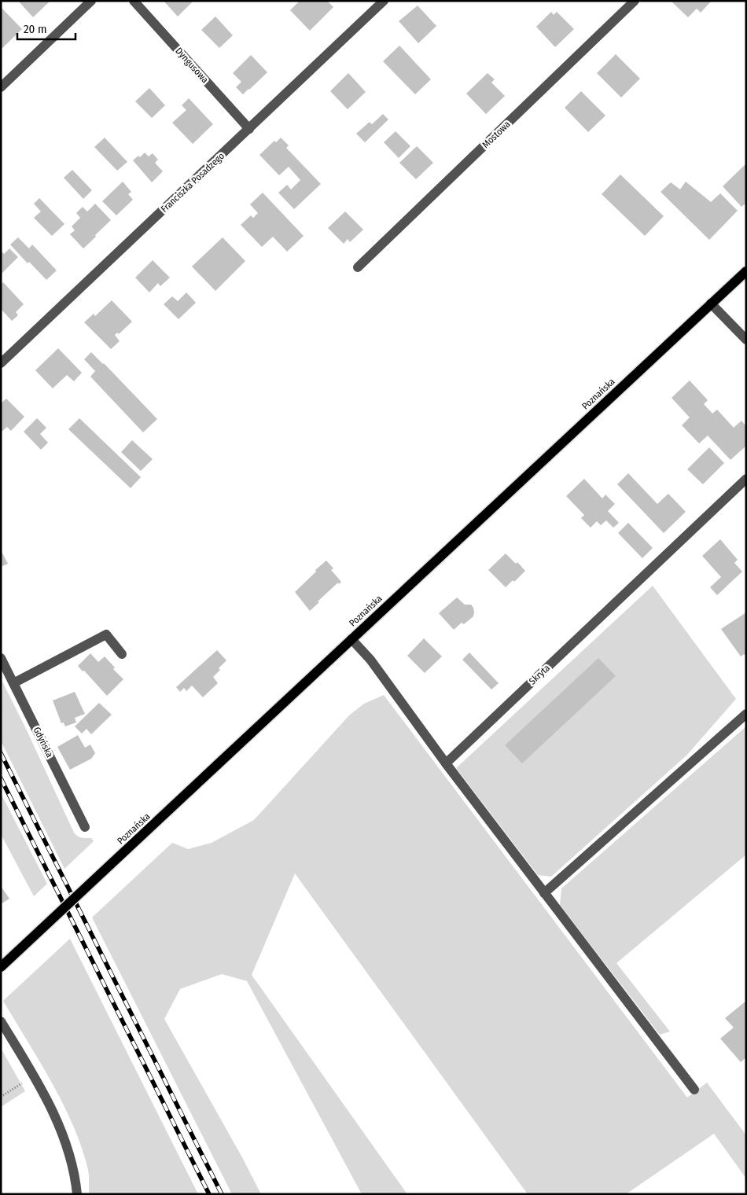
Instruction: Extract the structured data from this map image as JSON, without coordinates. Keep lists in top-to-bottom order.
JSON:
{
  "streets": {
    "main road": ["Poznańska"],
    "street": [
      "Dyngusowa",
      "Mostowa",
      "Franciszka Posadzego",
      "Skryta",
      "Gdyńska"
    ]
  },
  "crossings": [
    ["Dyngusowa", "Franciszka Posadzego"]
  ],
  "scale_bar": "20 m"
}
